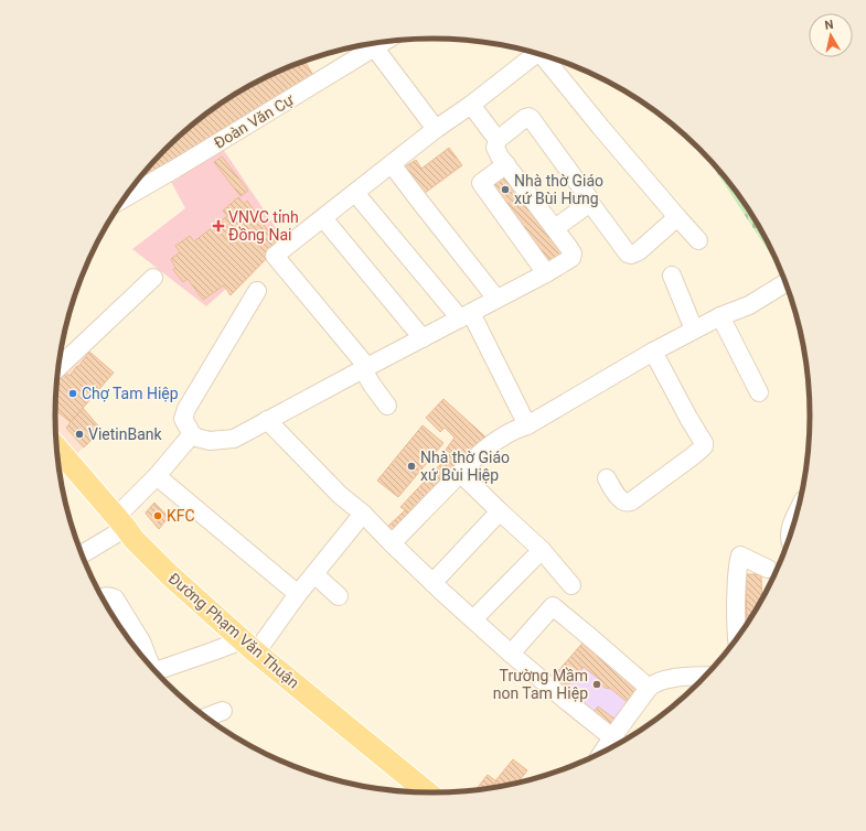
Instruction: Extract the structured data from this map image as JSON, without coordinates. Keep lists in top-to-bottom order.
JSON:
{
  "streets": {
    "main road": ["Đường Phạm Văn Thuận"],
    "street": ["Đoàn Văn Cự"]
  },
  "places": {
    "other": [
      "Nhà thờ Giáo xứ Bùi Hưng",
      "Chợ Tam Hiệp",
      "VietinBank",
      "Nhà thờ Giáo xứ Bùi Hiệp",
      "KFC",
      "Trường Mầm non Tam Hiệp"
    ],
    "health": ["VNVC tỉnh Đồng Nai"]
  },
  "north": "top"
}
